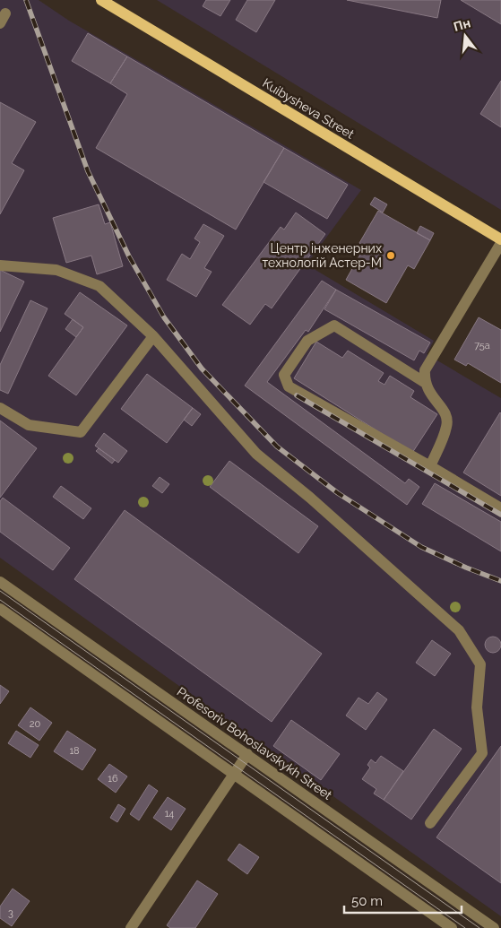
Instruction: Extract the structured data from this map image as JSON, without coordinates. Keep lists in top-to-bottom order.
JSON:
{
  "streets": {
    "main road": ["Kuibysheva Street"],
    "street": ["Profesoriv Bohoslavskykh Street"]
  },
  "places": ["Центр інженерних технологій Астер-М"],
  "house_numbers": [
    "75а",
    "20",
    "18",
    "16",
    "14",
    "3"
  ],
  "scale_bar": "50 m",
  "north": "top"
}
